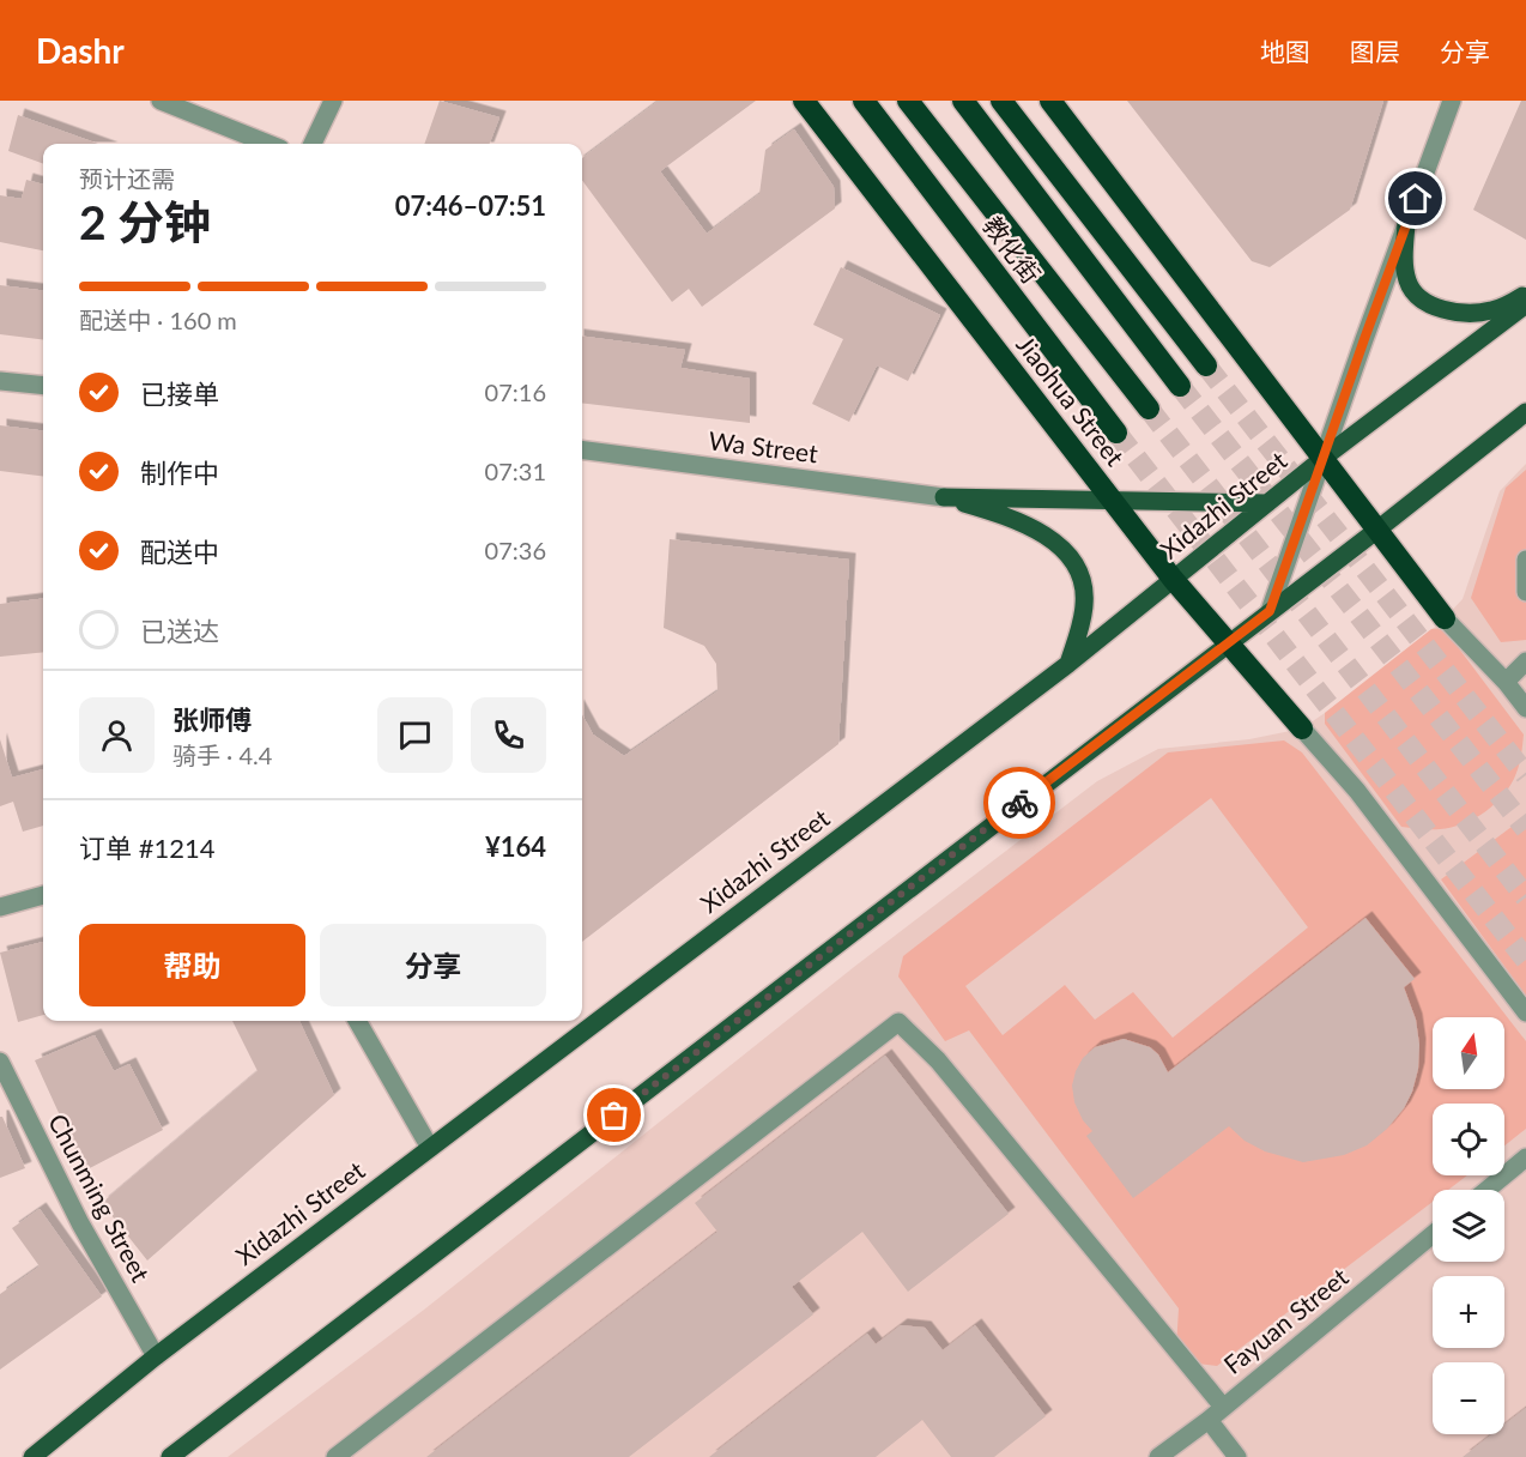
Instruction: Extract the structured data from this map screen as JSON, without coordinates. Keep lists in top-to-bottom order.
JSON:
{
  "streets": {
    "highway": ["教化街", "Jiaohua Street"],
    "main road": ["Xidazhi Street"],
    "street": ["Wa Street", "Chunming Street", "Fayuan Street"]
  },
  "crossings": [
    ["Jiaohua Street", "Xidazhi Street"],
    ["Xidazhi Street", "Chunming Street"]
  ],
  "north": "top",
  "page": {
    "header": "Dashr",
    "nav": ["地图", "图层", "分享"],
    "heading": ["2 分钟", "预计还需", "07:46–07:51"],
    "panel": [
      "张师傅",
      "骑手 · 4.4",
      "订单 #1214",
      "¥164"
    ],
    "bar": "配送中 · 160 m",
    "list": [
      ["已接单", "07:16"],
      ["制作中", "07:31"],
      ["配送中", "07:36"],
      "已送达"
    ],
    "buttons": ["帮助", "分享"],
    "map_buttons": ["+", "−"]
  }
}
